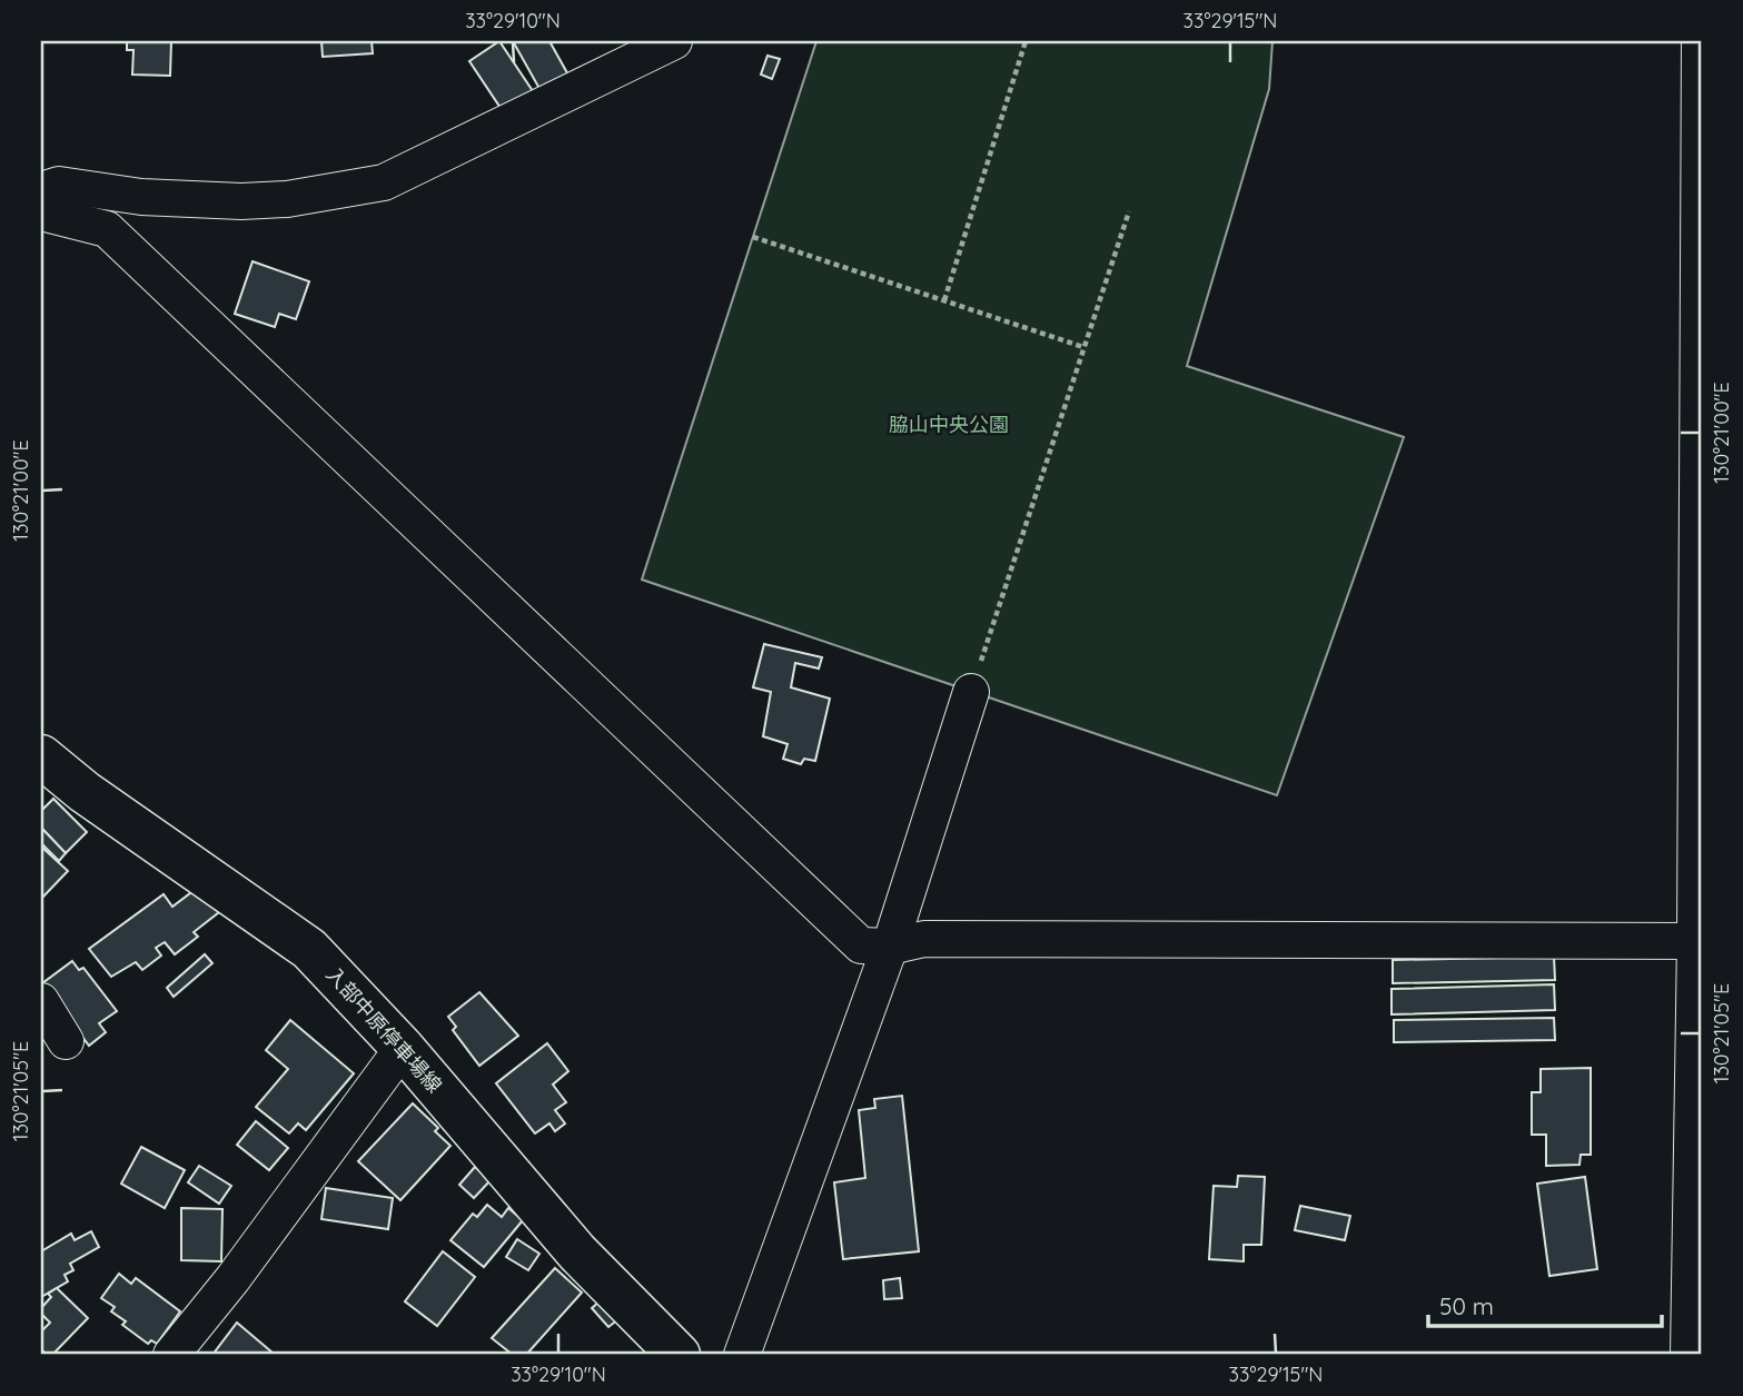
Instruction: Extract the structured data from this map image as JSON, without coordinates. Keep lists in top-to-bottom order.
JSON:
{
  "streets": {
    "main road": ["入部中原停車場線"]
  },
  "parks": ["脇山中央公園"],
  "scale_bar": "50 m",
  "coordinates": [
    "33°29'10\"N",
    "33°29'15\"N",
    "130°21'00\"E",
    "130°21'05\"E"
  ]
}
